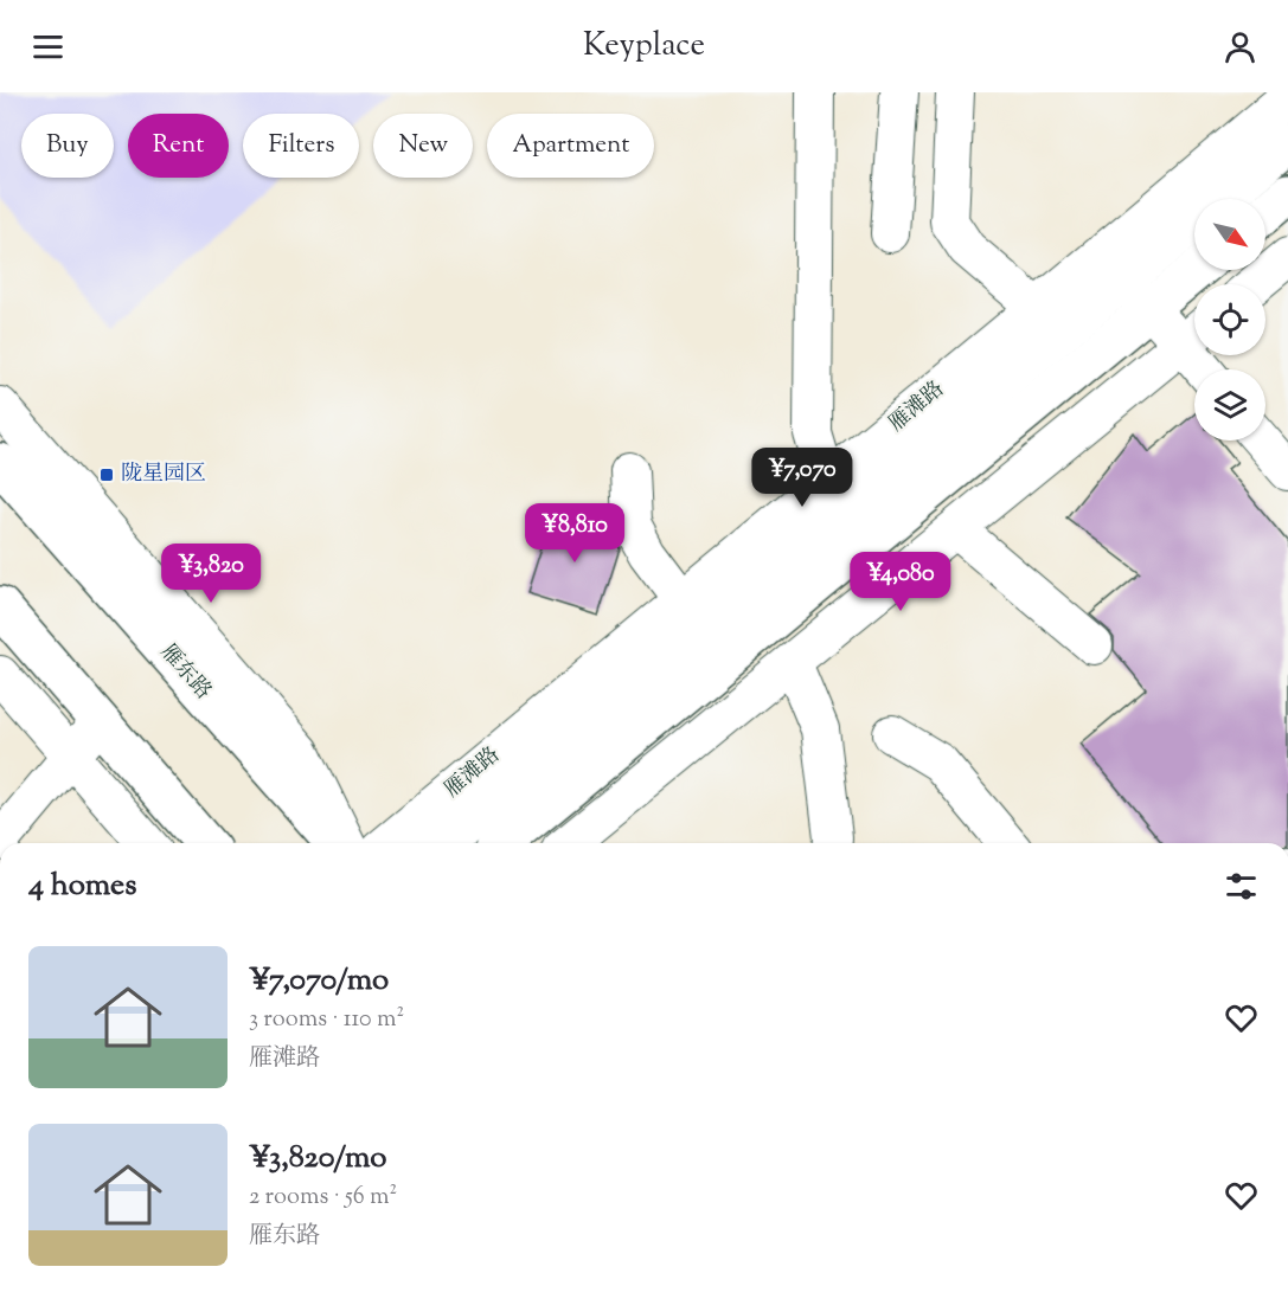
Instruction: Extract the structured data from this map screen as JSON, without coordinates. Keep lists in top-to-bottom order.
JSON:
{
  "streets": {
    "main road": ["雁滩路", "雁东路"]
  },
  "places": {
    "transit": ["陇星园区"]
  },
  "north": "bottom right",
  "page": {
    "header": "Keyplace",
    "chip": [
      "Buy",
      "Rent",
      "Filters",
      "New",
      "Apartment"
    ],
    "price": [
      "¥7,070",
      "¥8,810",
      "¥3,820",
      "¥4,080"
    ],
    "heading": "4 homes",
    "list": [
      {
        "name": "¥7,070/mo",
        "note": "3 rooms · 110 m² · 雁滩路"
      },
      {
        "name": "¥3,820/mo",
        "note": "2 rooms · 56 m² · 雁东路"
      }
    ]
  }
}
